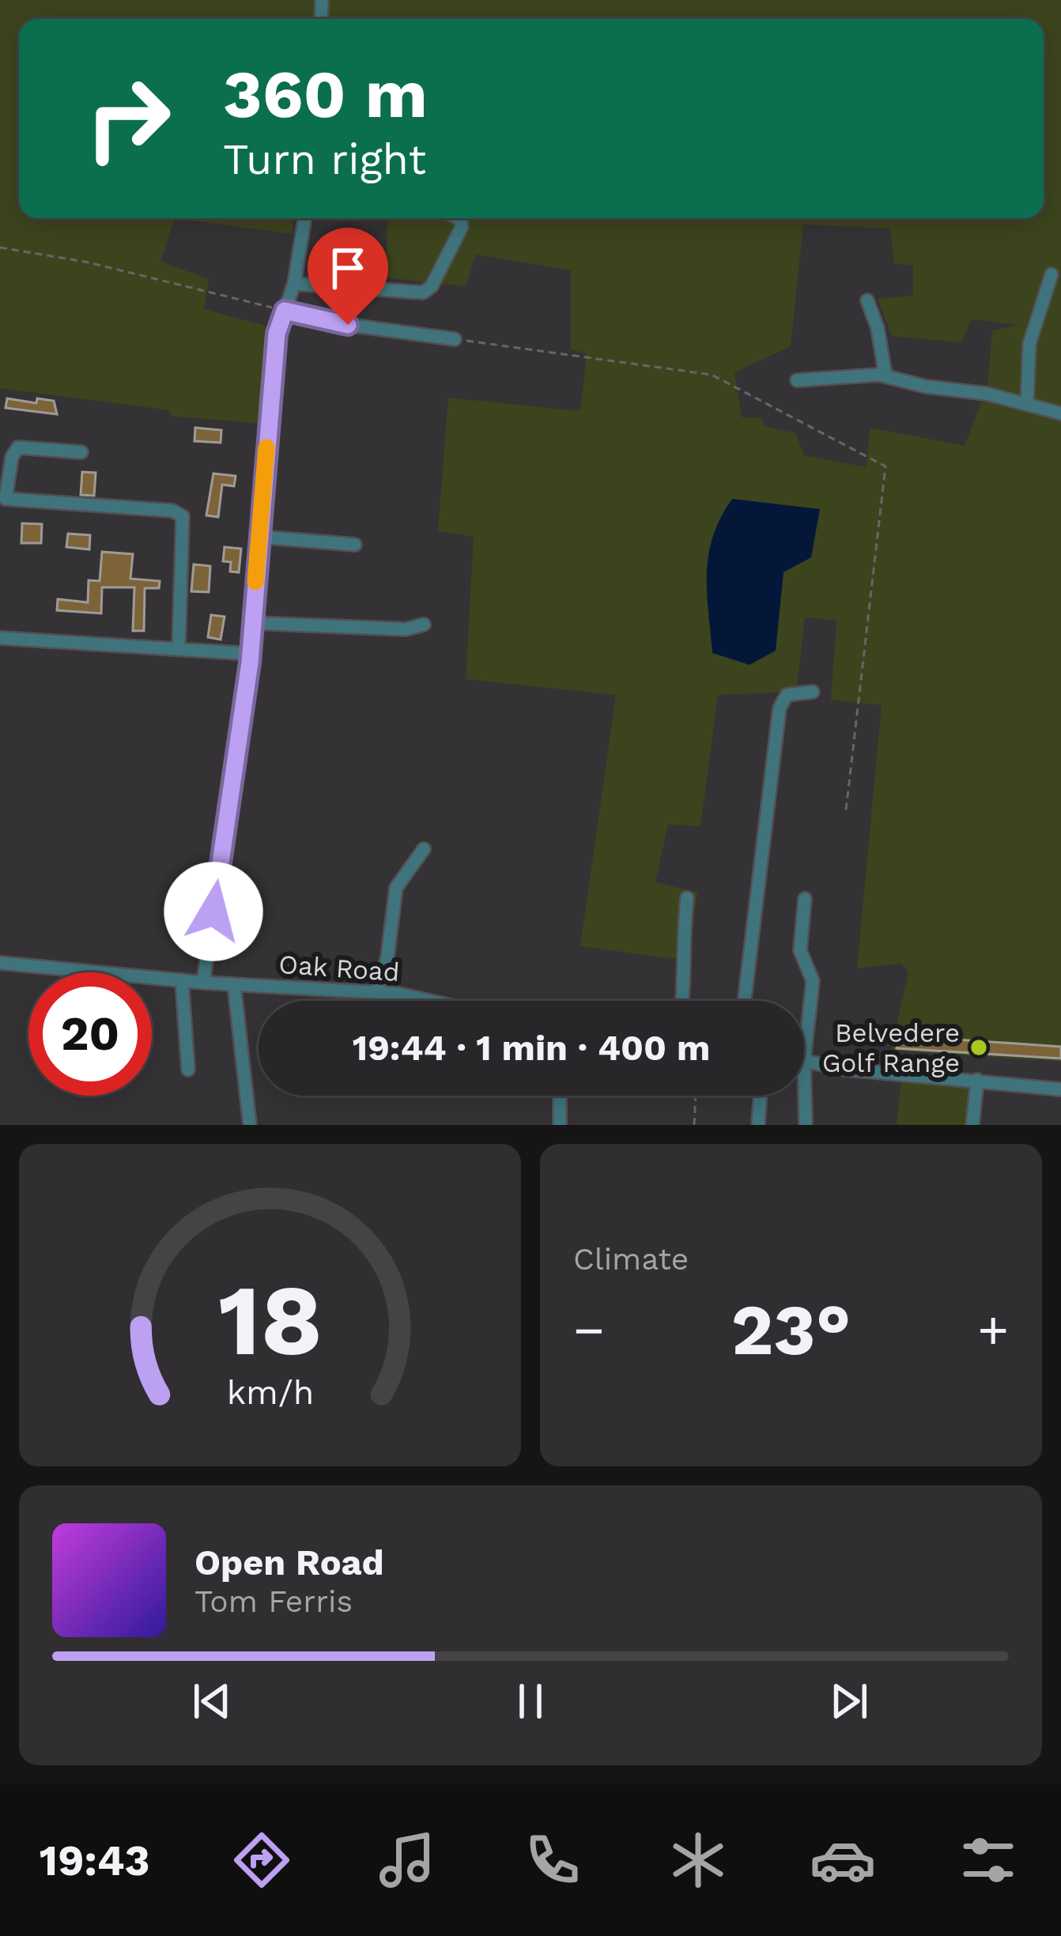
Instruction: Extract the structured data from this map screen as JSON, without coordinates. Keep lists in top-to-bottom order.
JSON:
{
  "streets": {
    "street": ["Oak Road"]
  },
  "places": ["Belvedere Golf Range"],
  "page": {
    "turn": ["360 m", "Turn right"],
    "limit": "20",
    "trip": "19:44 · 1 min · 400 m",
    "tile": "Climate",
    "heat": ["−", "23°", "+"],
    "song": ["Open Road", "Tom Ferris"],
    "tabs": "19:43",
    "gauge": ["18", "km/h"]
  }
}
